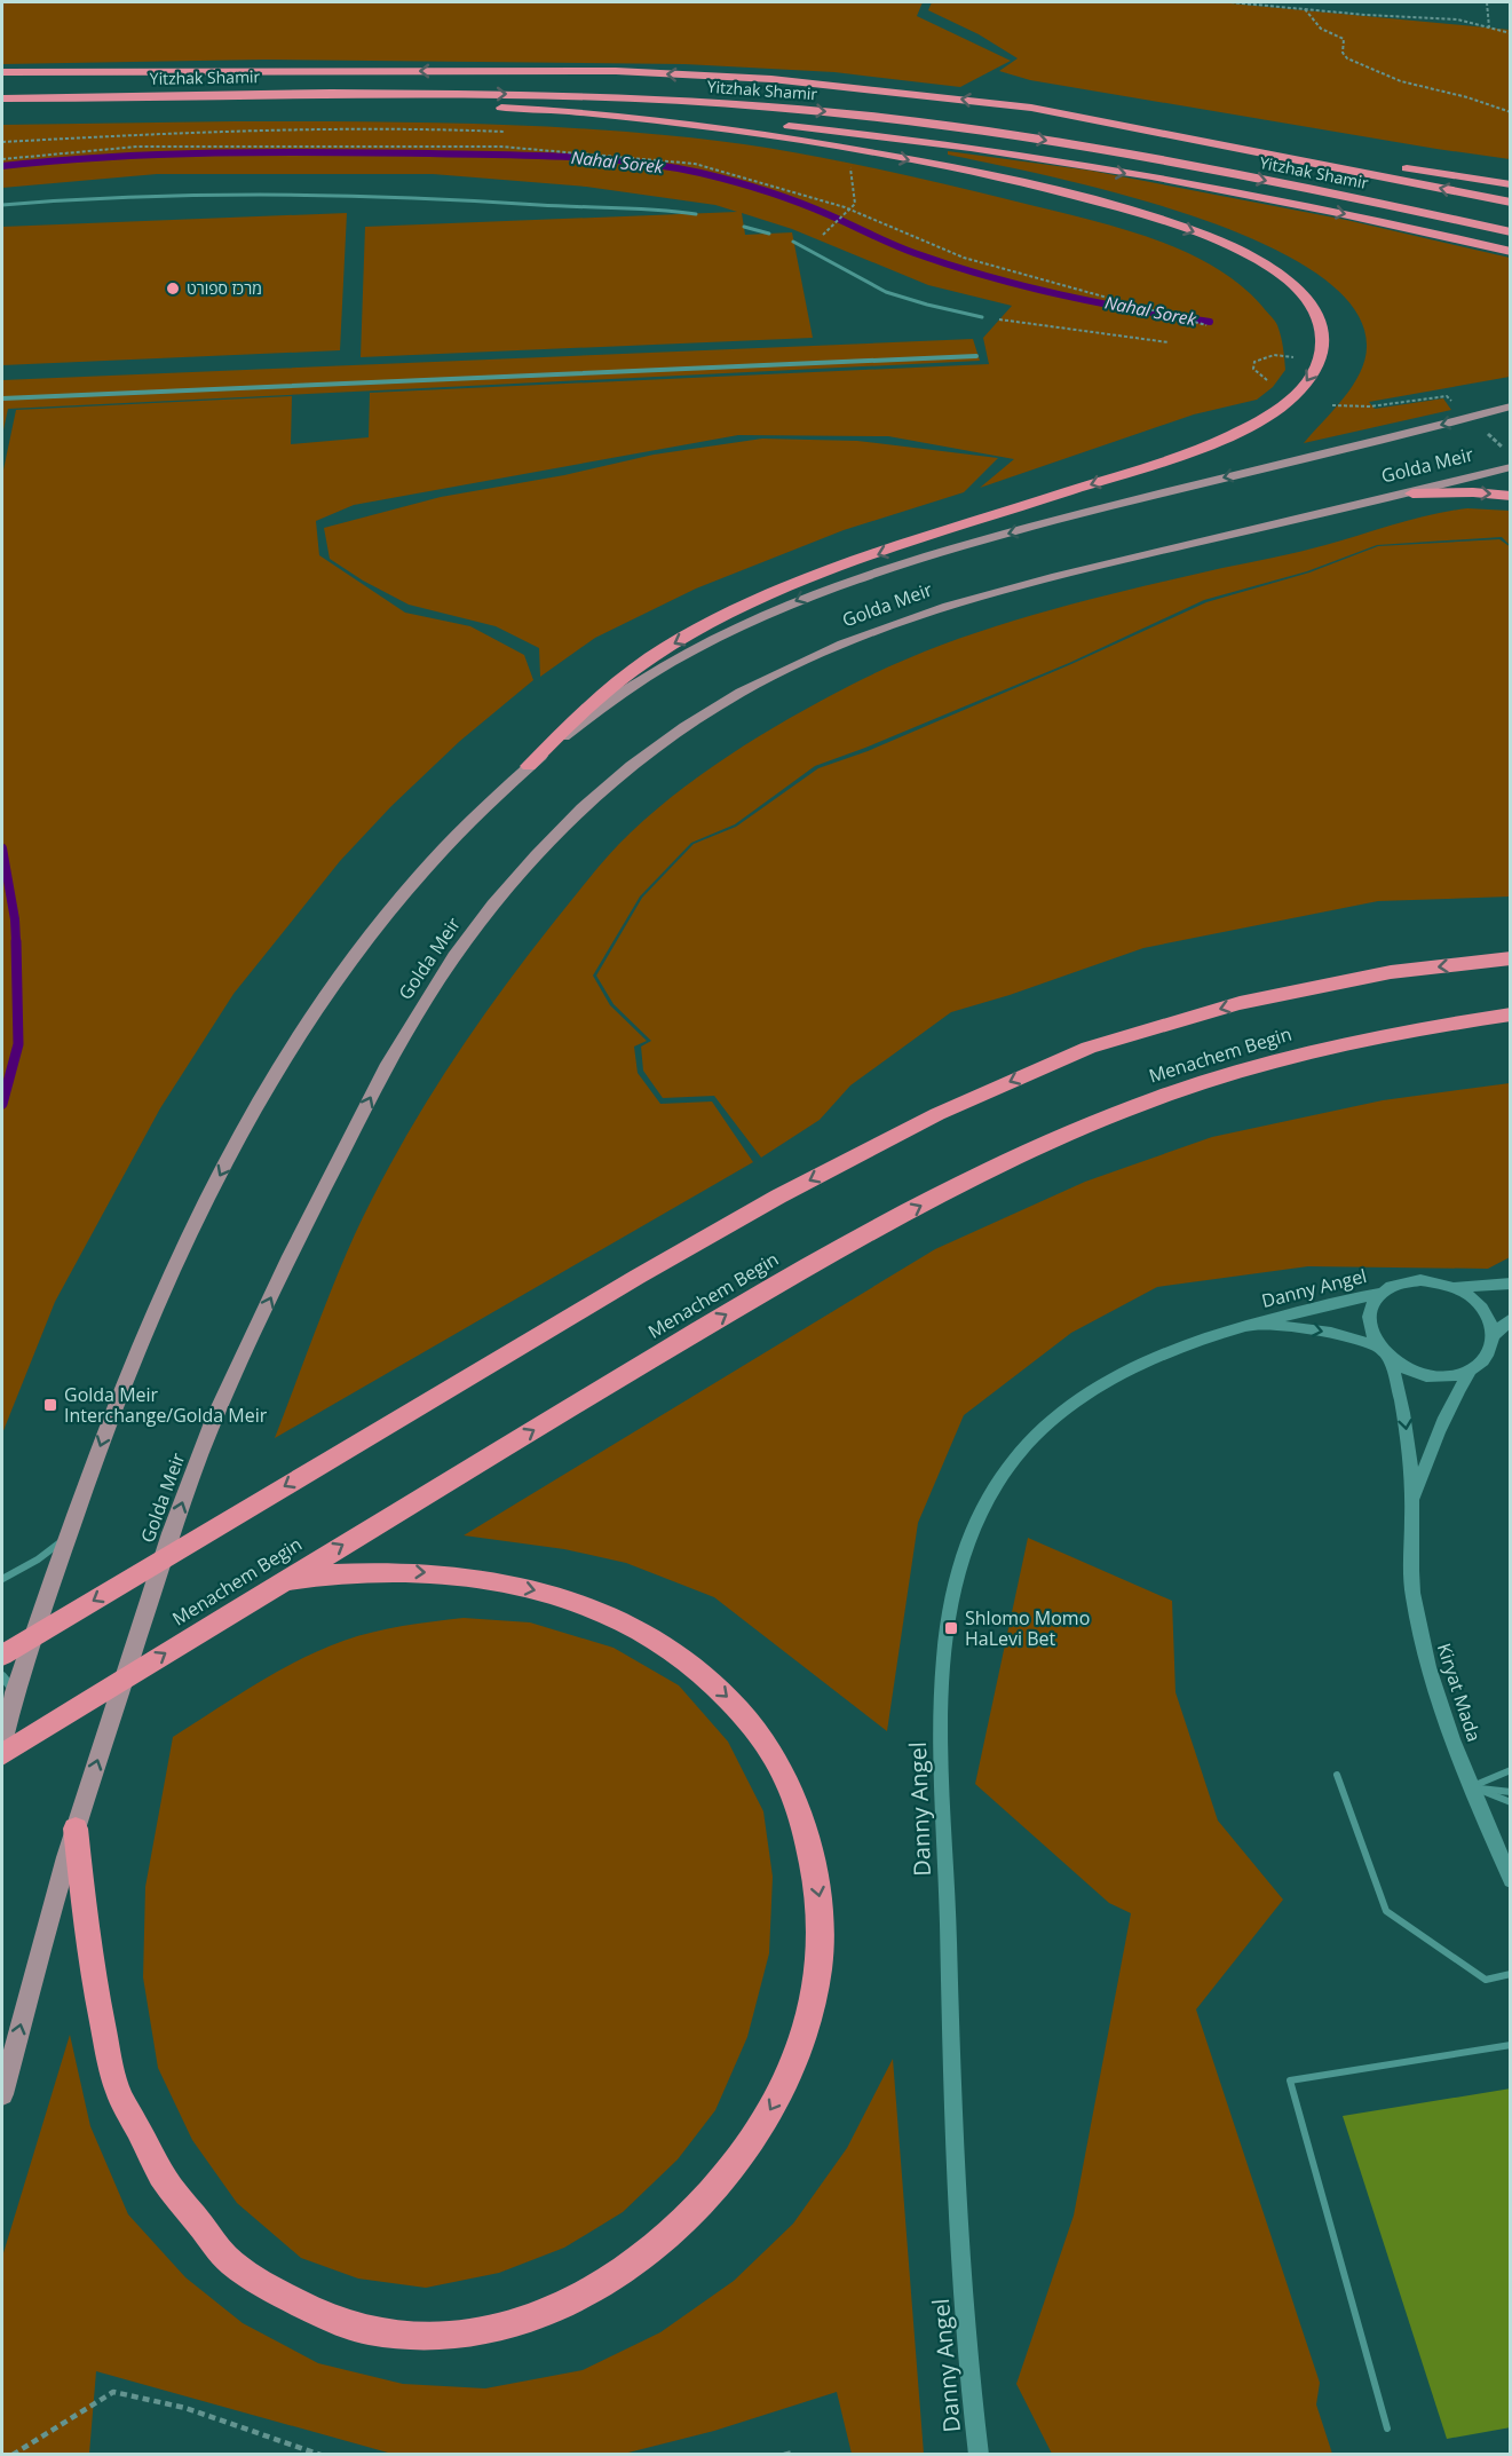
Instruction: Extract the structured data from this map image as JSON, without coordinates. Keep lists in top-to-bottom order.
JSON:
{
  "streets": {
    "highway": ["Yitzhak Shamir", "Menachem Begin"],
    "main road": ["Golda Meir"],
    "street": ["Danny Angel", "Kiryat Mada"]
  },
  "crossings": [
    ["Danny Angel", "Kiryat Mada"]
  ],
  "water": ["Nahal Sorek"],
  "places": {
    "other": ["מרכז ספורט"],
    "transit": ["Golda Meir Interchange/Golda Meir", "Shlomo Momo HaLevi Bet"]
  }
}
